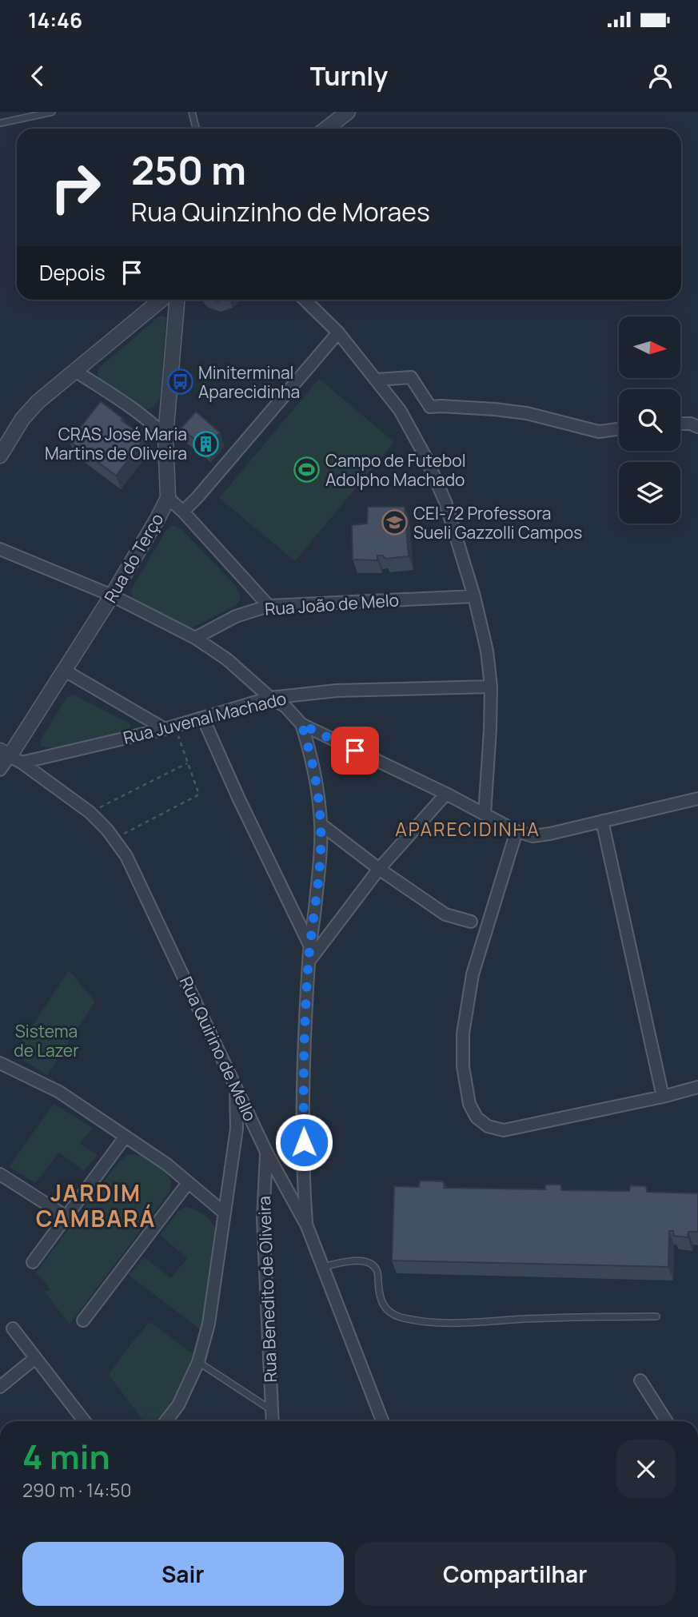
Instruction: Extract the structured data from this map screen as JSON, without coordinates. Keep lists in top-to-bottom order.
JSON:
{
  "streets": {
    "street": [
      "Rua do Terço",
      "Rua João de Melo",
      "Rua Juvenal Machado",
      "Rua Quirino de Mello",
      "Rua Benedito de Oliveira"
    ]
  },
  "crossings": [
    ["Rua do Terço", "Rua Juvenal Machado"],
    ["Rua do Terço", "Rua Quirino de Mello"],
    ["Rua Juvenal Machado", "Rua Quirino de Mello"],
    ["Rua Quirino de Mello", "Rua Benedito de Oliveira"]
  ],
  "districts": ["APARECIDINHA", "JARDIM CAMBARÁ"],
  "parks": ["Sistema de Lazer"],
  "places": {
    "bus stop": ["Miniterminal Aparecidinha"],
    "building": ["CRAS José Maria Martins de Oliveira"],
    "sports": ["Campo de Futebol Adolpho Machado"],
    "school or university": ["CEI-72 Professora Sueli Gazzolli Campos"]
  },
  "north": "right",
  "page": {
    "status": "14:46",
    "header": "Turnly",
    "turn": ["250 m", "Rua Quinzinho de Moraes"],
    "then": "Depois",
    "heading": ["4 min", "290 m · 14:50"],
    "buttons": ["Sair", "Compartilhar"]
  }
}
